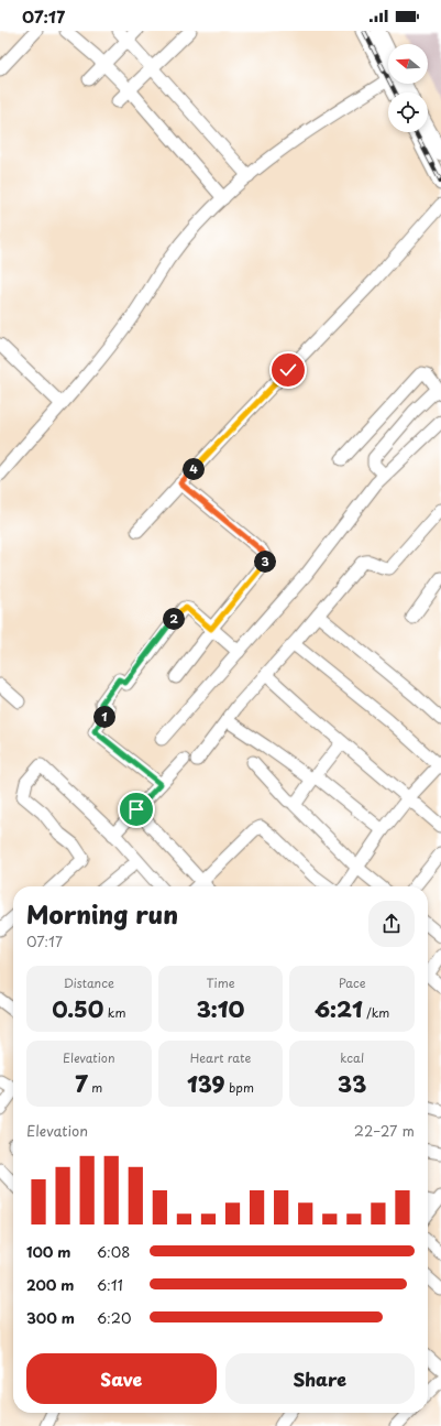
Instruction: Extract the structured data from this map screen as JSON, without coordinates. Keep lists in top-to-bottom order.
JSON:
{
  "north": "left",
  "page": {
    "status": "07:17",
    "pins": [
      "4",
      "3",
      "2",
      "1"
    ],
    "heading": ["Morning run", "07:17"],
    "stats": [
      ["Distance", "0.50 km"],
      ["Time", "3:10"],
      ["Pace", "6:21 /km"],
      ["Elevation", "7 m"],
      ["Heart rate", "139 bpm"],
      ["kcal", "33"]
    ],
    "chart": ["Elevation", "22–27 m"],
    "list": [
      {
        "name": "100 m",
        "note": "6:08"
      },
      {
        "name": "200 m",
        "note": "6:11"
      },
      {
        "name": "300 m",
        "note": "6:20"
      }
    ],
    "buttons": ["Save", "Share"]
  }
}
